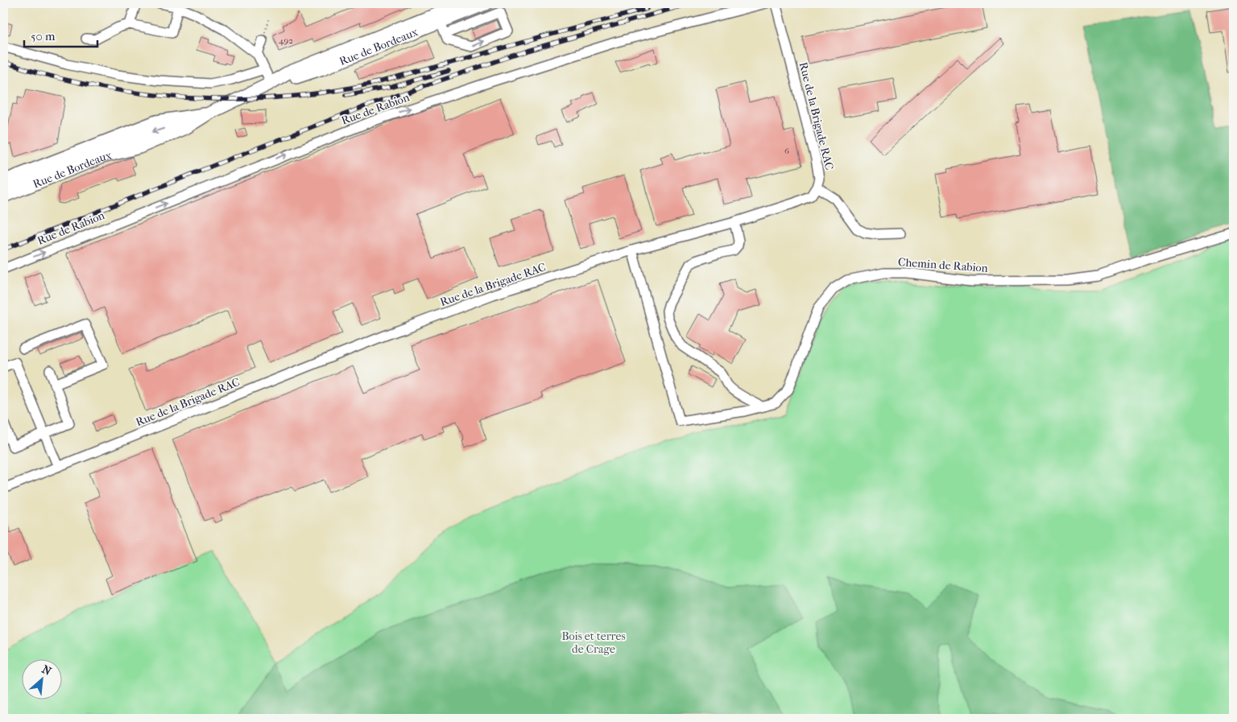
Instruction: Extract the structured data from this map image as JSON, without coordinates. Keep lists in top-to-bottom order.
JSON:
{
  "streets": {
    "main road": ["Rue de Bordeaux"],
    "street": ["Rue de Rabion", "Rue de la Brigade RAC", "Chemin de Rabion"]
  },
  "crossings": [
    ["Rue de la Brigade RAC", "Chemin de Rabion"]
  ],
  "parks": ["Bois et terres de Crage"],
  "house_numbers": ["492", "6"],
  "scale_bar": "50 m",
  "north": "top right"
}
